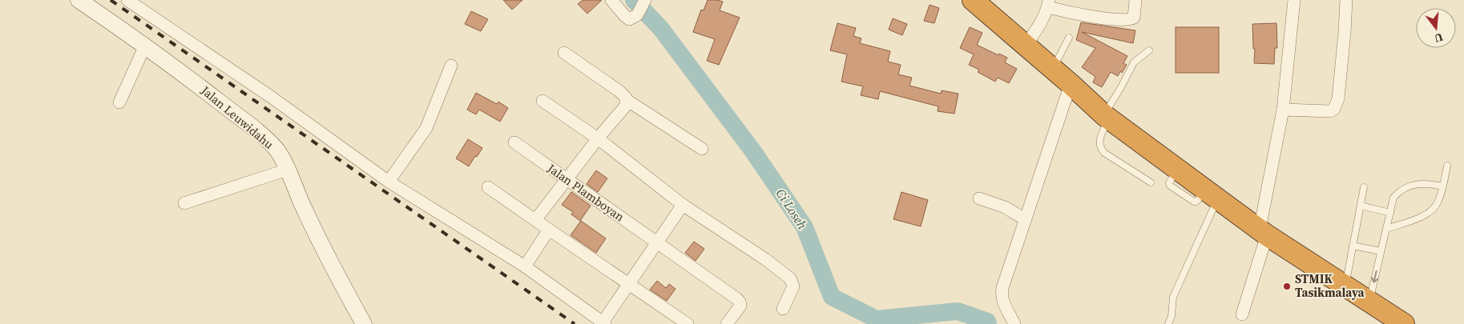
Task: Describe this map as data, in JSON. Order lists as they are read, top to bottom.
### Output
{
  "streets": {
    "street": ["Jalan Leuwidahu", "Jalan Plamboyan"]
  },
  "water": ["Ci Loseh"],
  "places": ["STMIK Tasikmalaya"],
  "north": "bottom"
}
